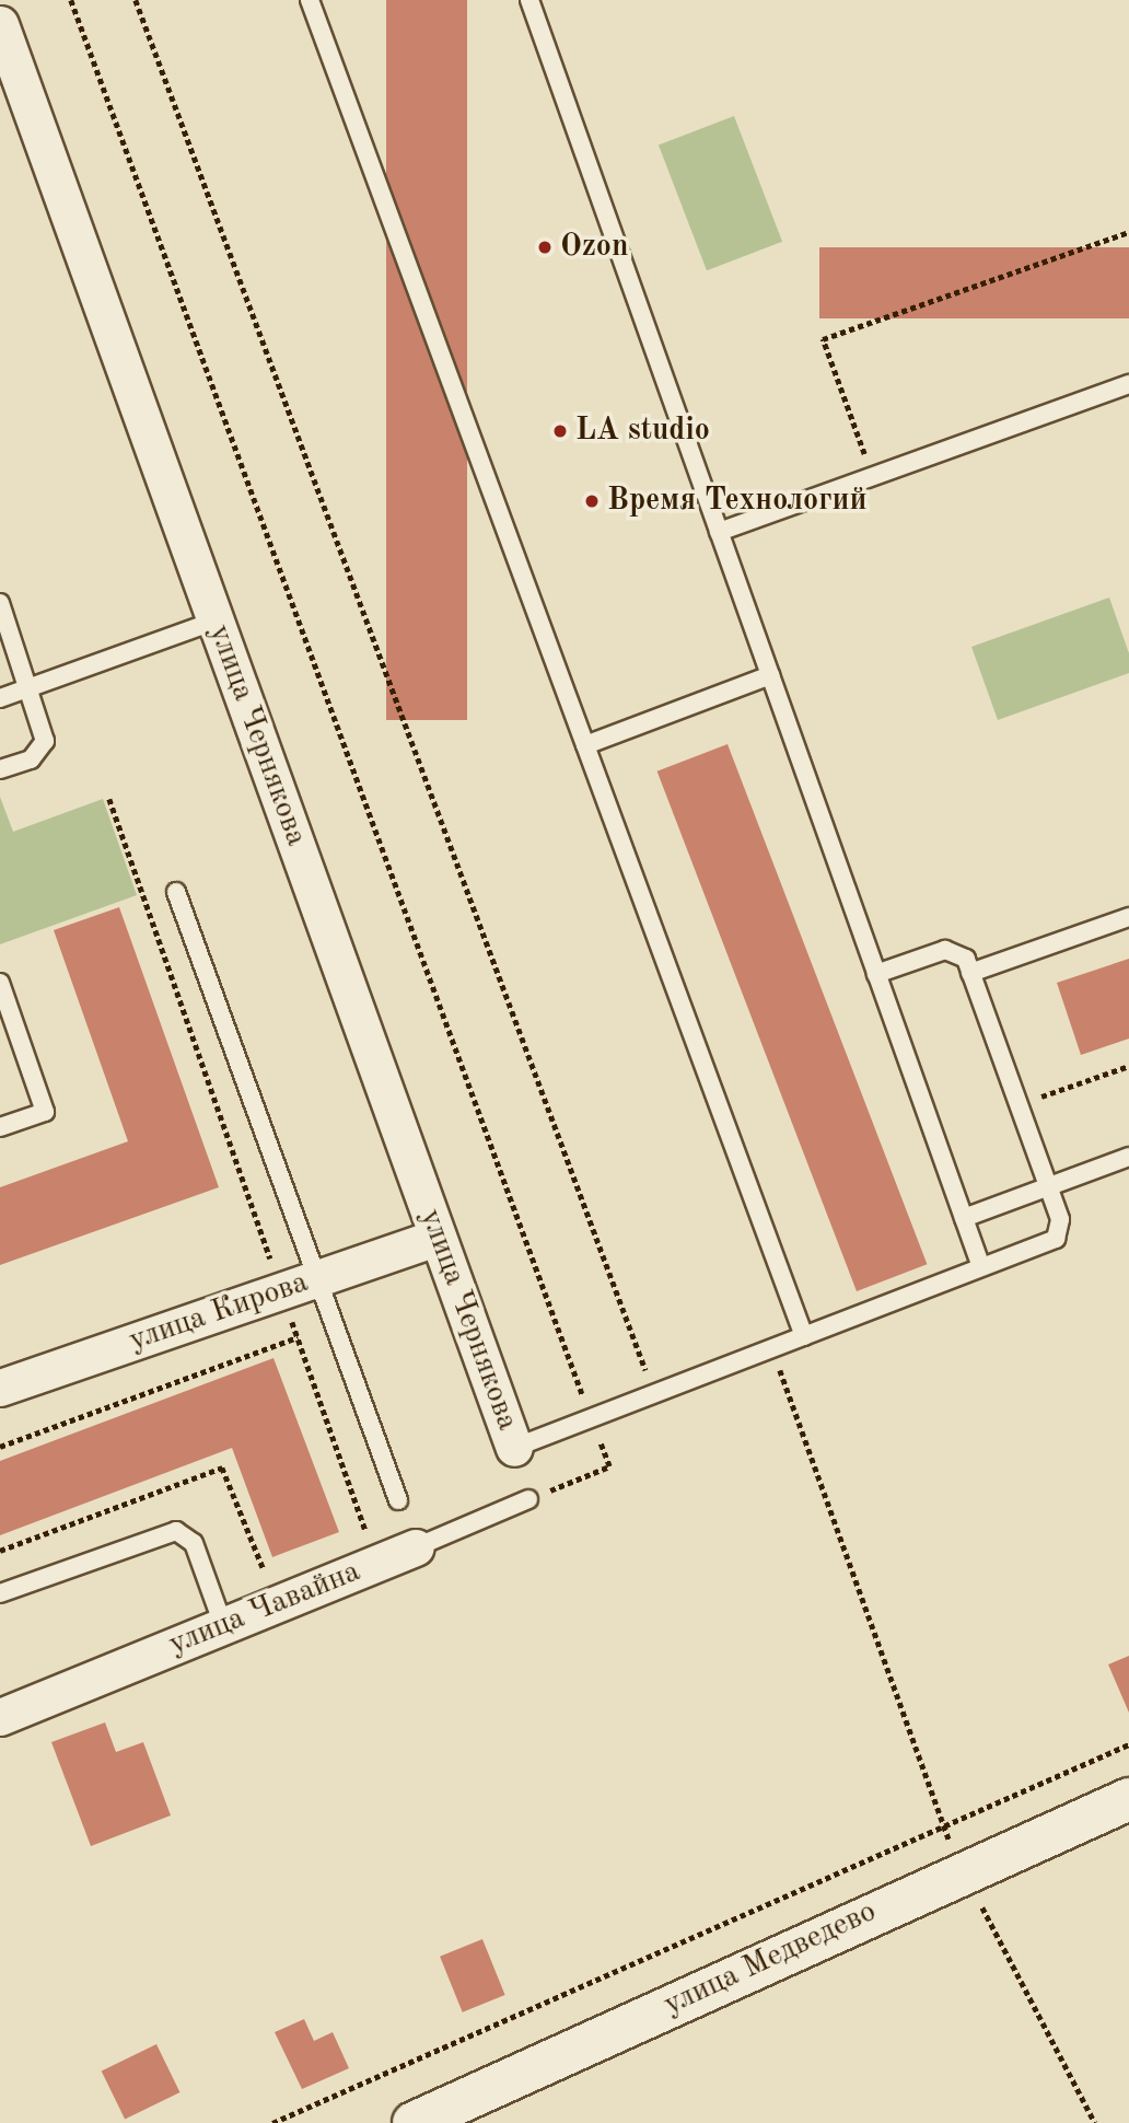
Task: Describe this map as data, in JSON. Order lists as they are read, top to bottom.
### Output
{
  "streets": {
    "street": [
      "улица Чернякова",
      "улица Кирова",
      "улица Чавайна",
      "улица Медведево"
    ]
  },
  "crossings": [
    ["улица Чернякова", "улица Кирова"]
  ],
  "places": ["Ozon", "LА studio", "Время Технологий"]
}
